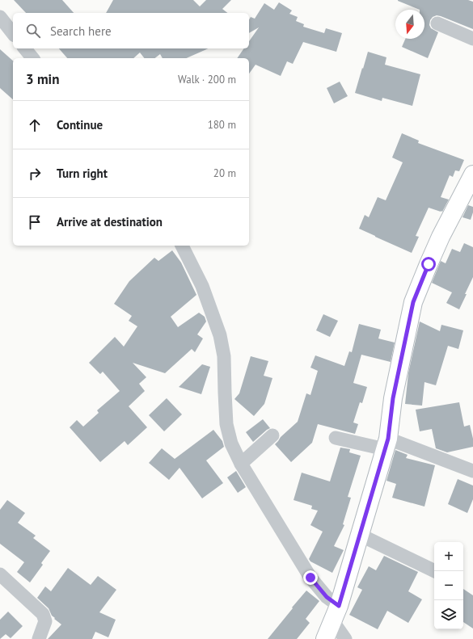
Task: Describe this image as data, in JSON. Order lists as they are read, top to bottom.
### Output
{
  "north": "bottom",
  "page": {
    "search": "Search here",
    "heading": ["3 min", "Walk · 200 m"],
    "list": [
      ["Continue", "180 m"],
      ["Turn right", "20 m"],
      "Arrive at destination"
    ],
    "map_buttons": ["+", "−"]
  }
}
